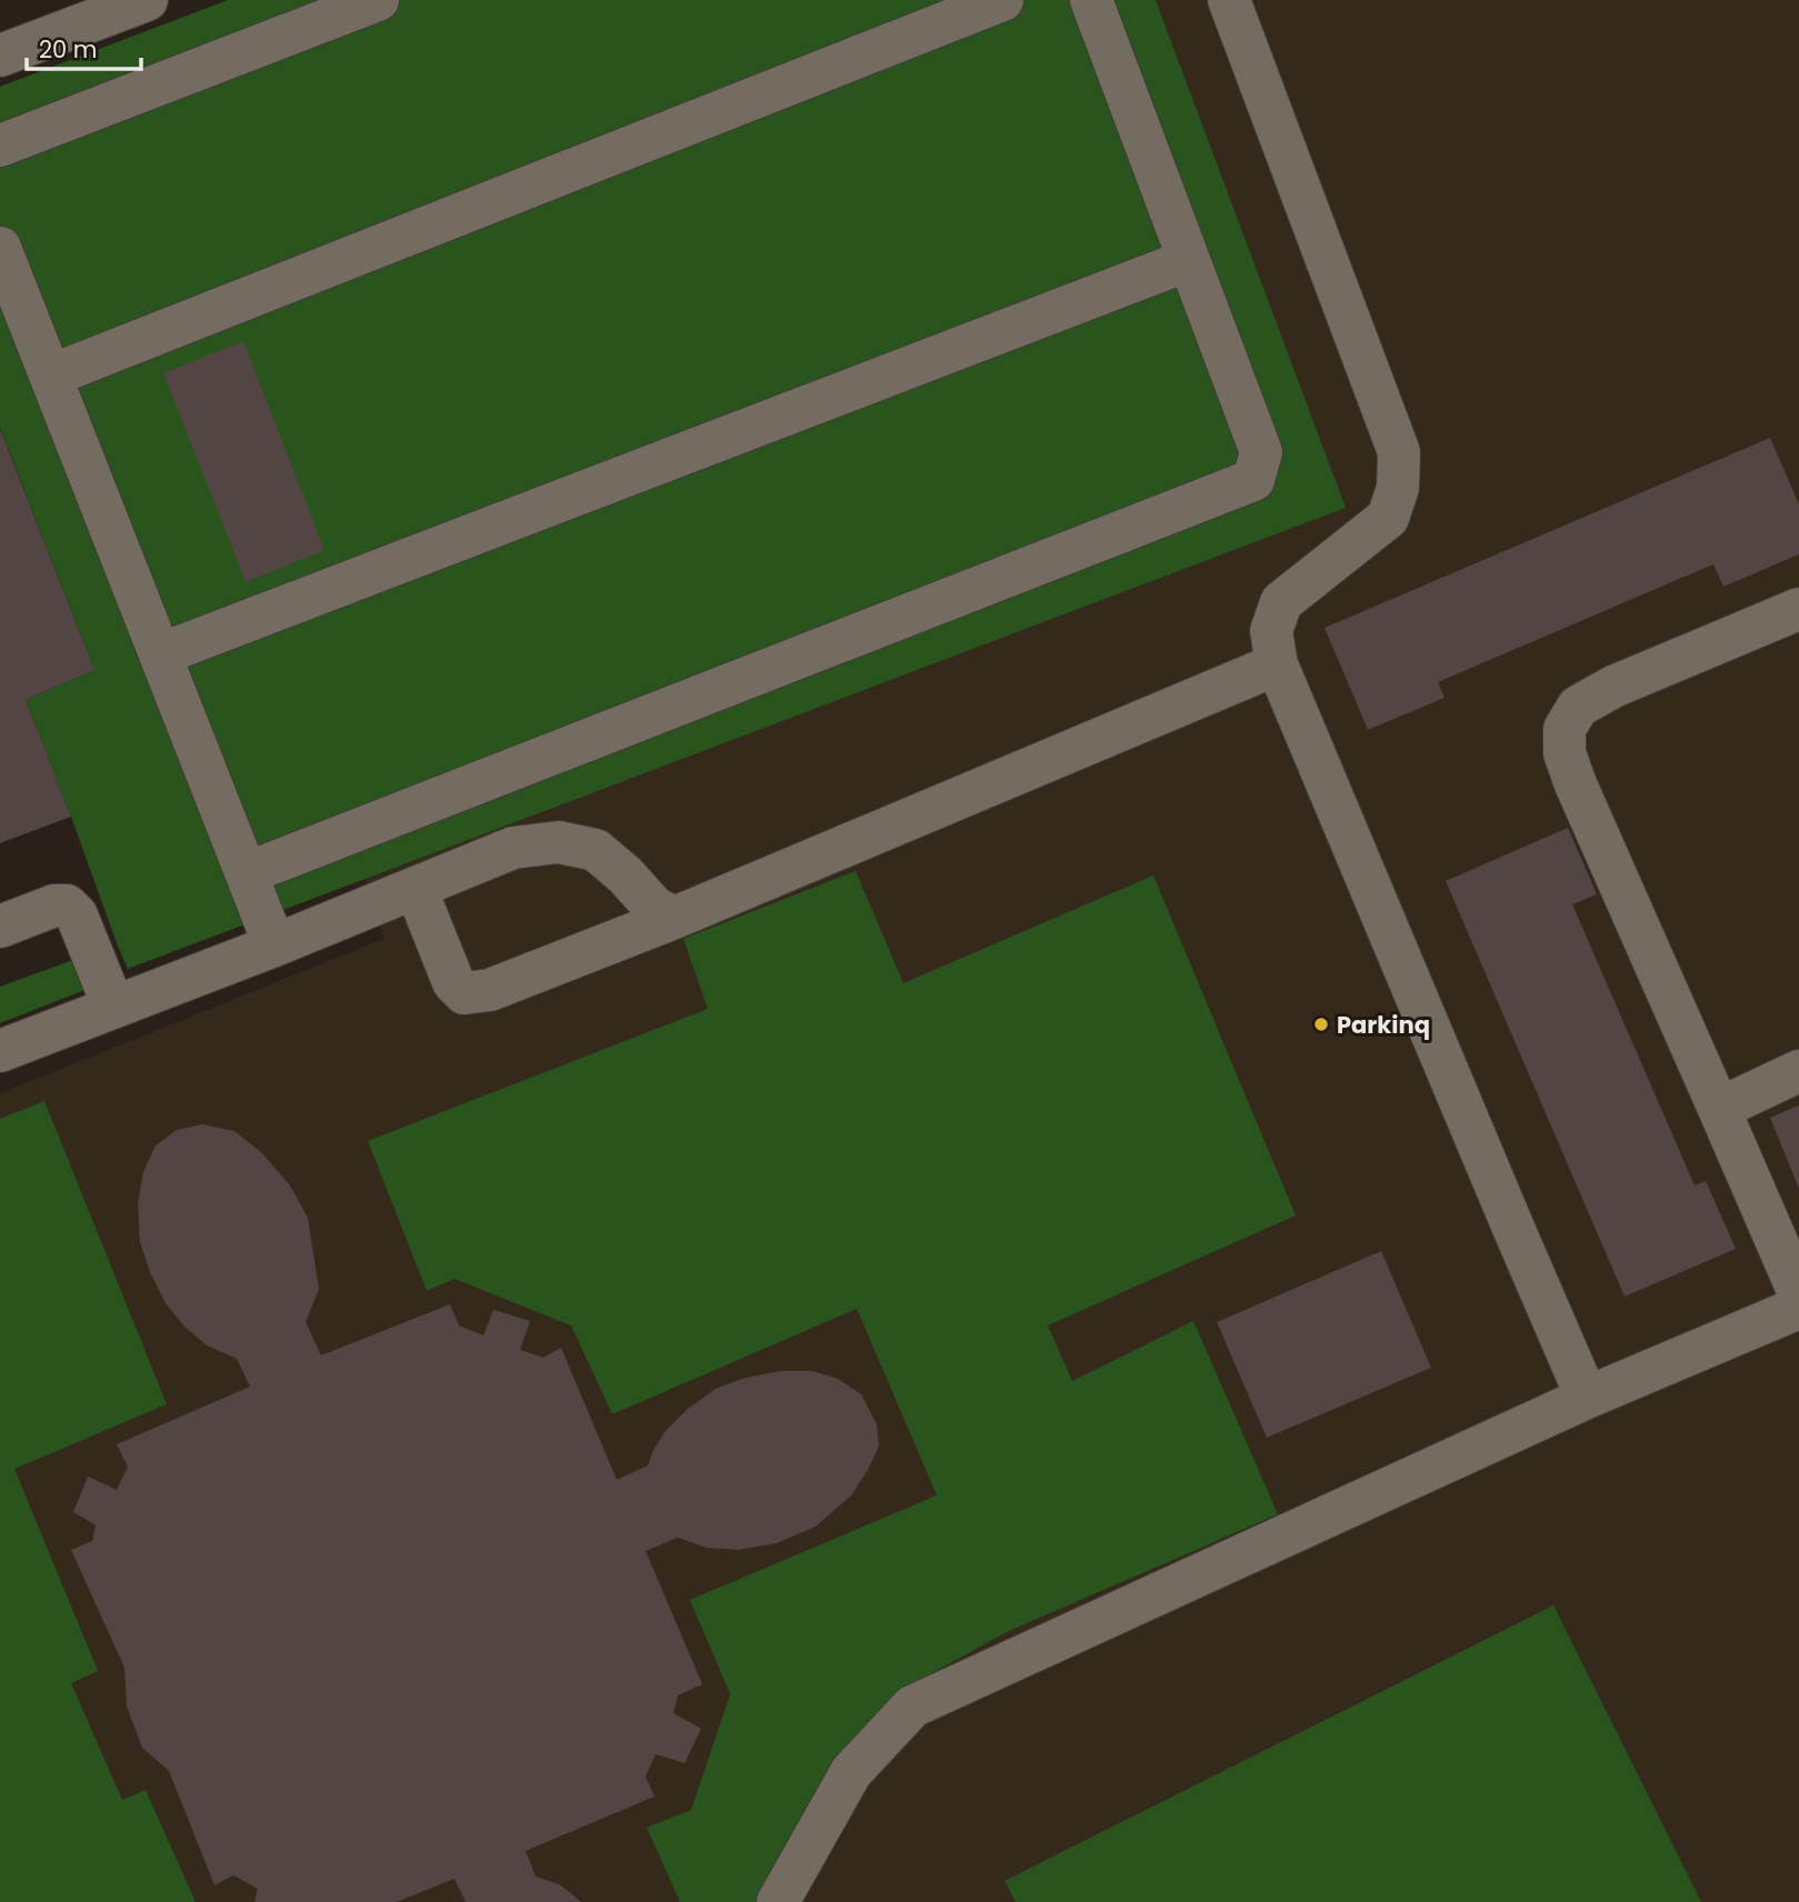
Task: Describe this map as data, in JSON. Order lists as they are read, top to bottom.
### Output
{
  "places": ["Parkinq"],
  "scale_bar": "20 m"
}
